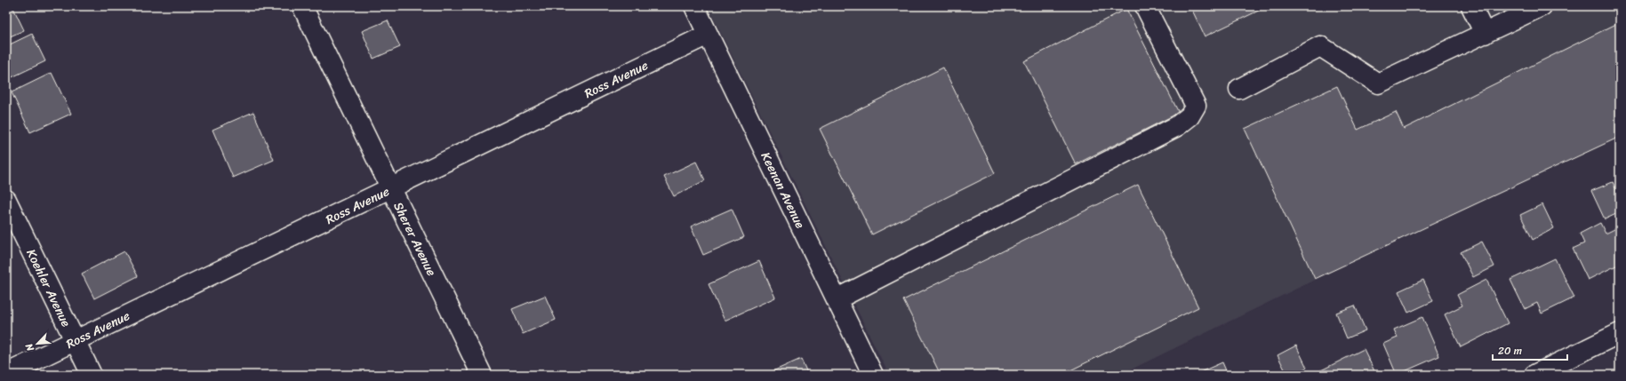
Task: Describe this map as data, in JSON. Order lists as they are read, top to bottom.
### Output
{
  "streets": {
    "street": [
      "Ross Avenue",
      "Keenan Avenue",
      "Sherer Avenue",
      "Koehler Avenue"
    ]
  },
  "crossings": [
    ["Ross Avenue", "Keenan Avenue"],
    ["Ross Avenue", "Sherer Avenue"],
    ["Ross Avenue", "Koehler Avenue"]
  ],
  "scale_bar": "20 m",
  "north": "bottom left"
}
